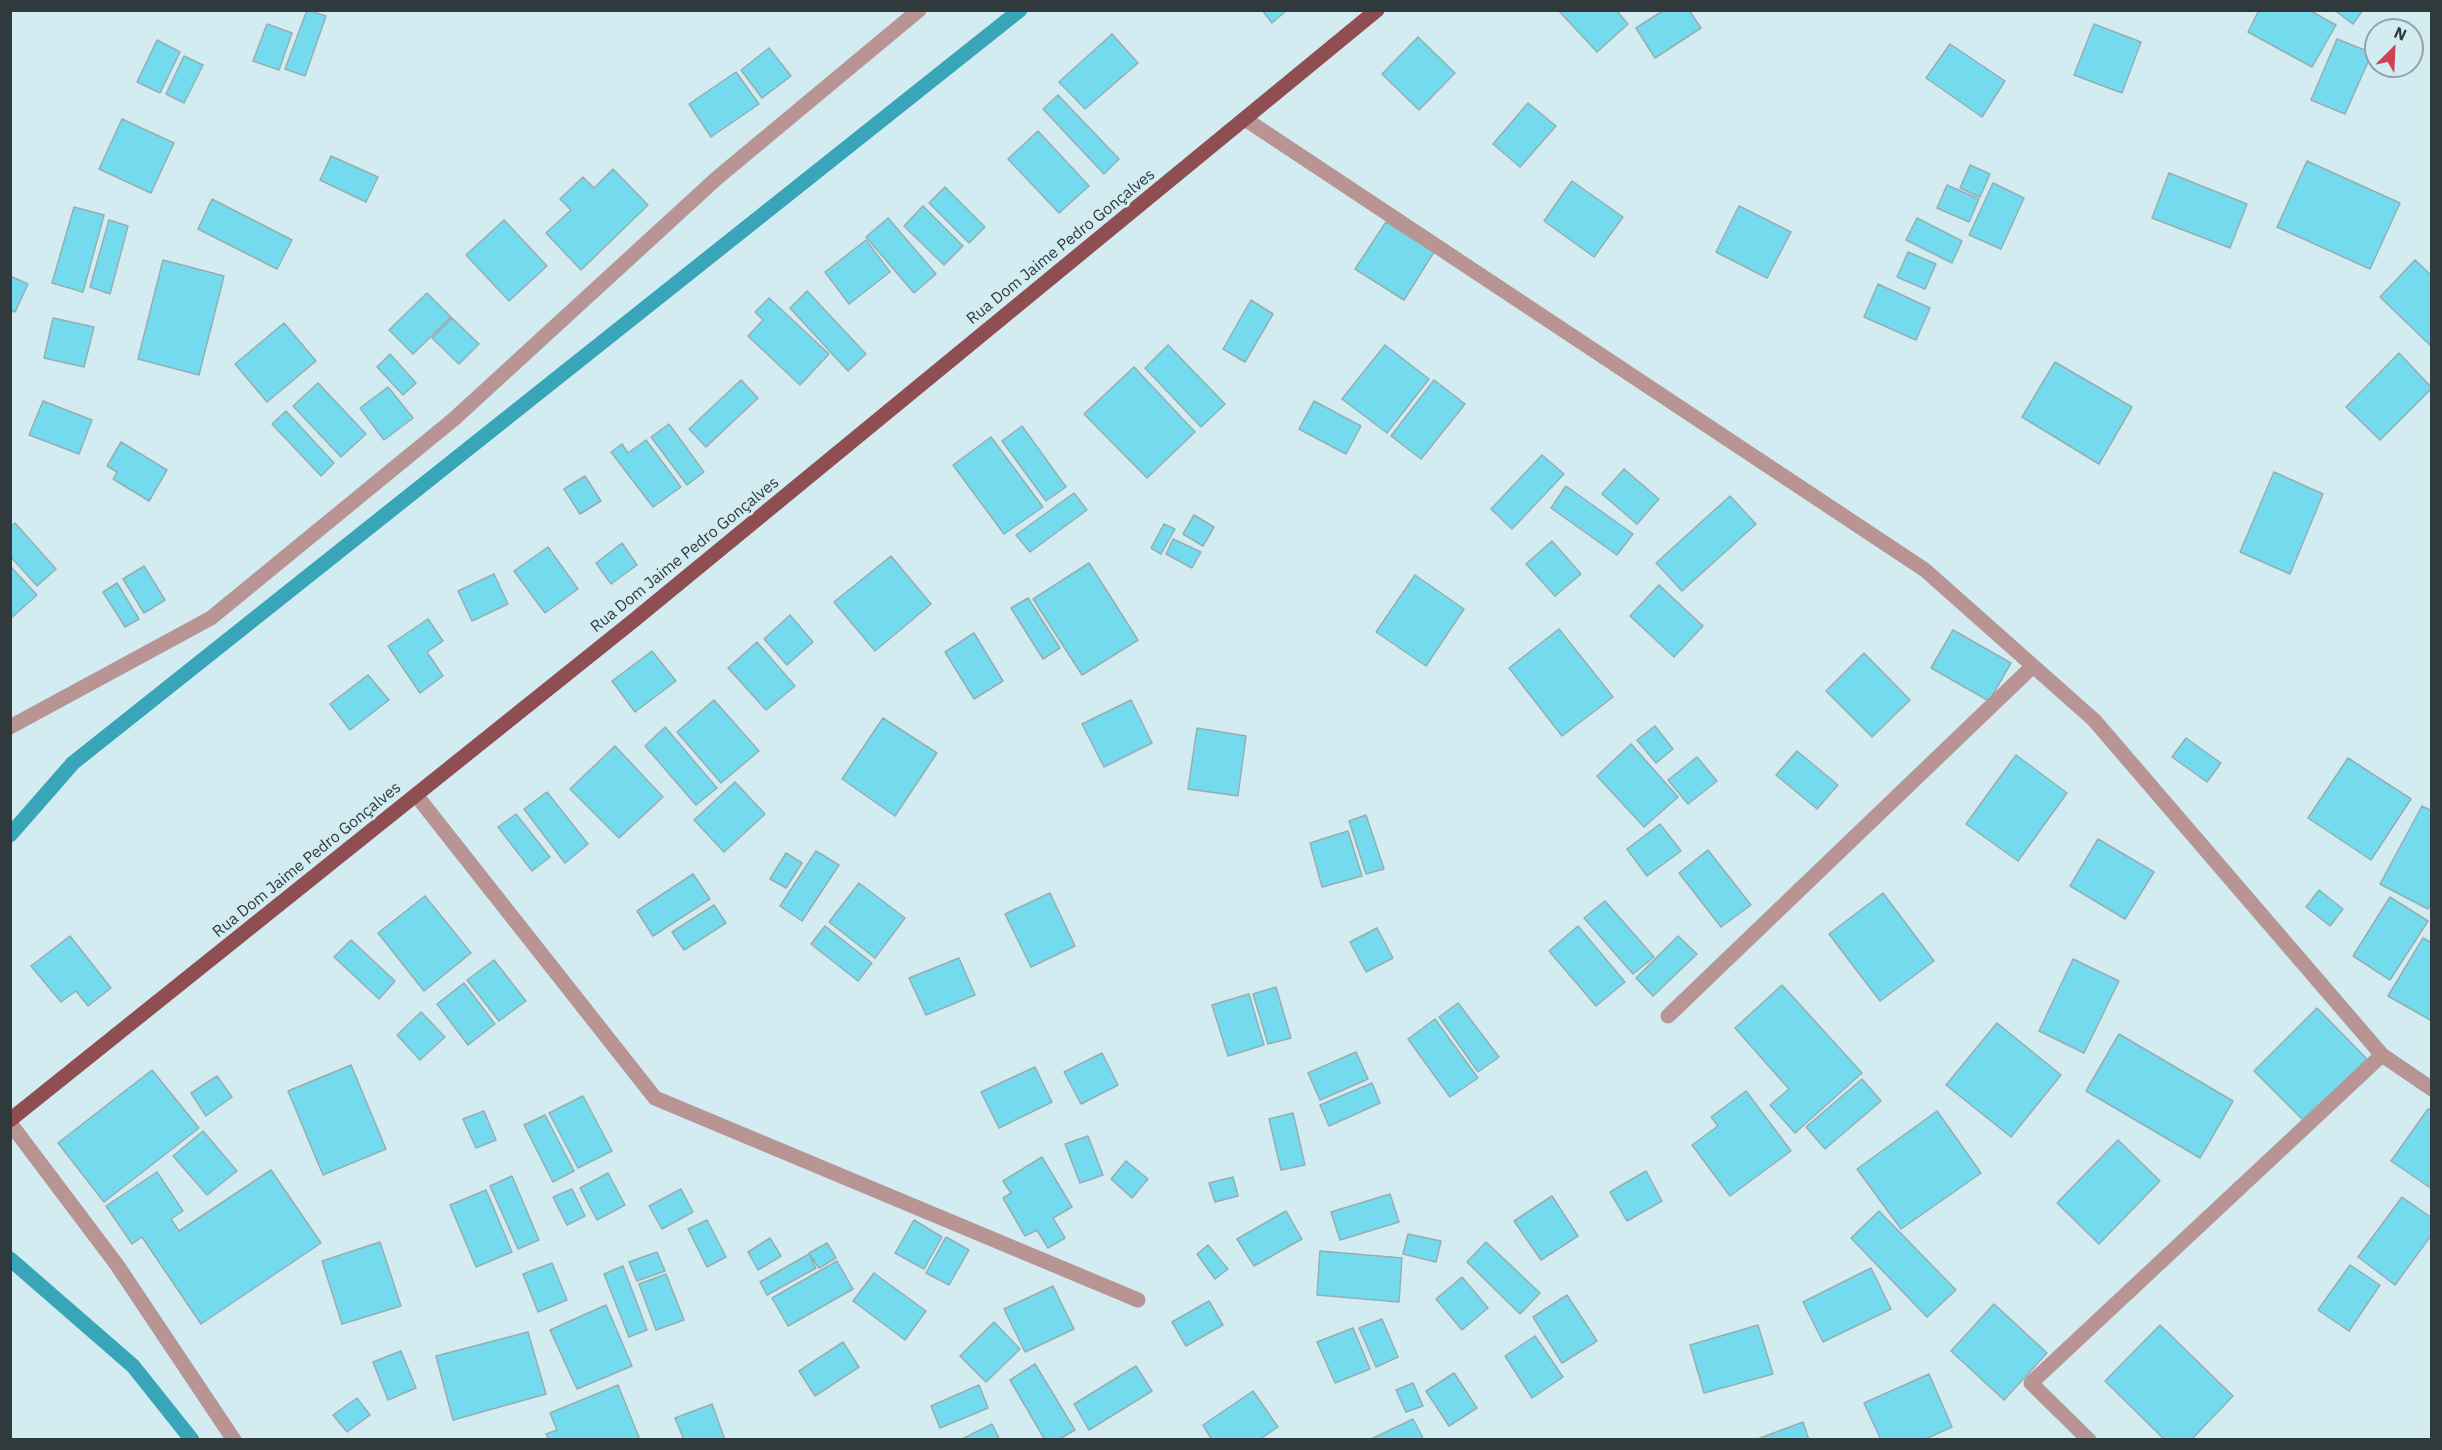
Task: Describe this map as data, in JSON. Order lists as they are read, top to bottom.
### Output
{
  "streets": {
    "main road": ["Rua Dom Jaime Pedro Gonçalves"]
  },
  "north": "top right"
}
